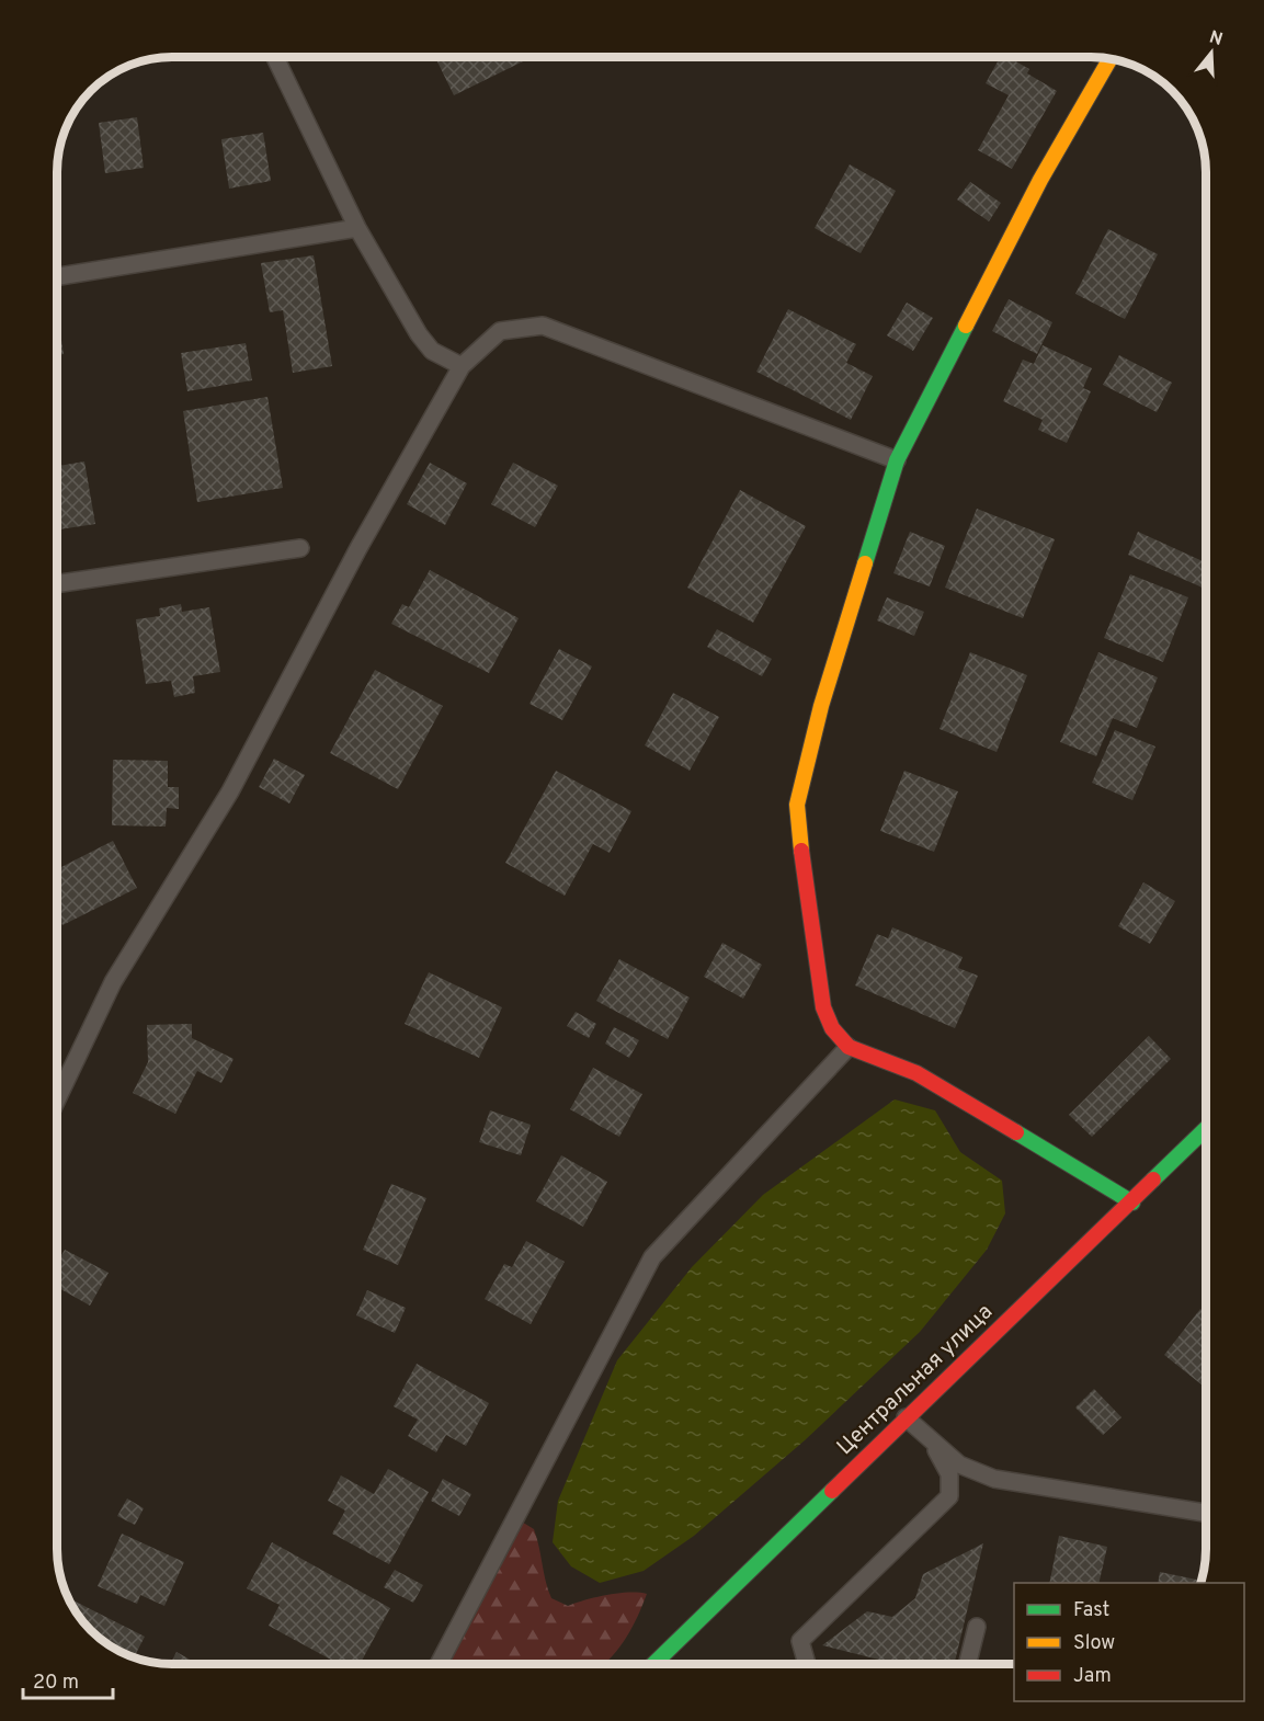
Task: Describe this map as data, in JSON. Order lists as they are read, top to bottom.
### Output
{
  "streets": {
    "street": ["Центральная улица"]
  },
  "legend": ["Fast", "Slow", "Jam"],
  "scale_bar": "20 m",
  "north": "top"
}
